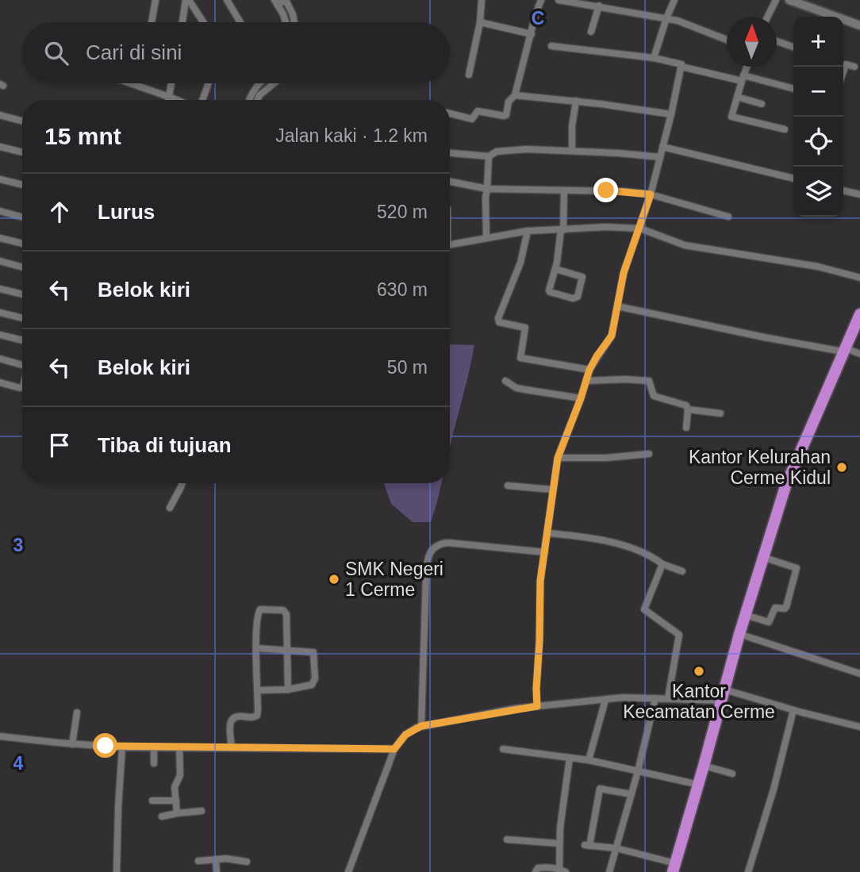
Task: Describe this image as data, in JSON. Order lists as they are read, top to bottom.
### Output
{
  "places": ["Kantor Kelurahan Cerme Kidul", "SMK Negeri 1 Cerme", "Kantor Kecamatan Cerme"],
  "north": "top",
  "page": {
    "map_buttons": ["+", "−"],
    "search": "Cari di sini",
    "heading": ["15 mnt", "Jalan kaki · 1.2 km"],
    "list": [
      ["Lurus", "520 m"],
      ["Belok kiri", "630 m"],
      ["Belok kiri", "50 m"],
      "Tiba di tujuan"
    ]
  },
  "grid": {
    "columns": ["C"],
    "rows": ["3", "4"]
  }
}
